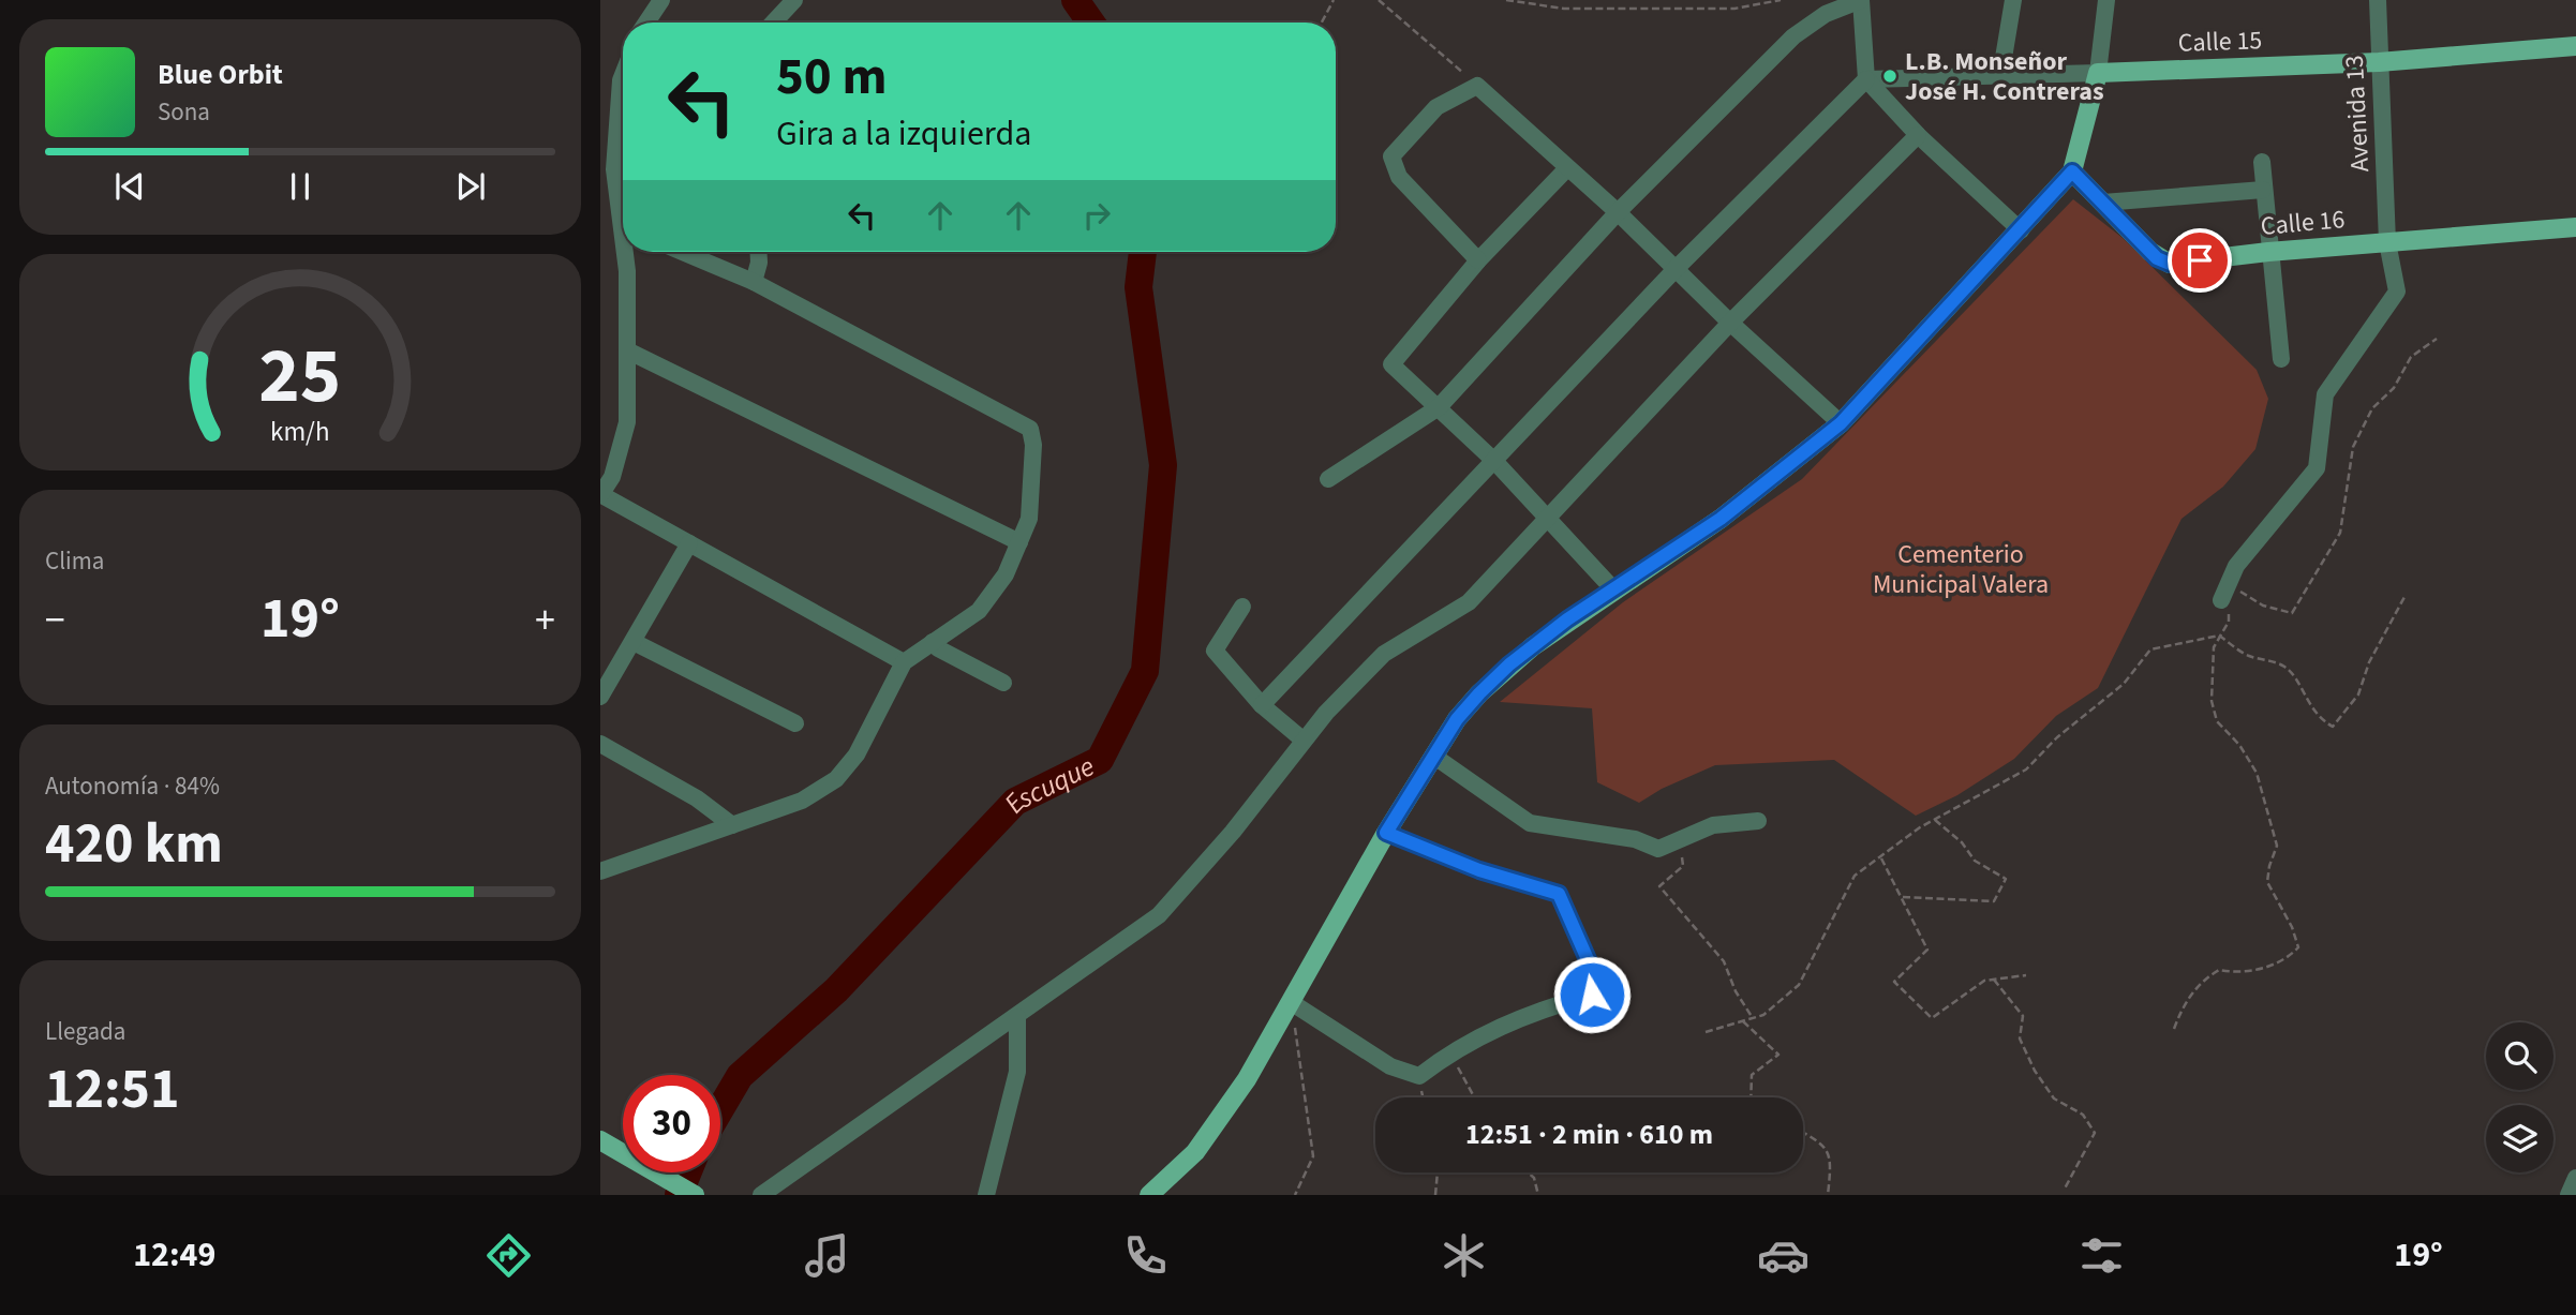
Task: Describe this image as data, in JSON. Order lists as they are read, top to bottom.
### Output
{
  "streets": {
    "main road": ["Calle 15", "Calle 16"],
    "street": ["Avenida 13"]
  },
  "crossings": [
    ["Calle 15", "Avenida 13"],
    ["Avenida 13", "Calle 16"]
  ],
  "water": ["Escuque"],
  "parks": ["Cementerio Municipal Valera"],
  "places": ["L.B. Monseñor José H. Contreras"],
  "page": {
    "turn": ["50 m", "Gira a la izquierda"],
    "song": ["Blue Orbit", "Sona"],
    "tile": [
      "Clima",
      ["Autonomía · 84%", "420 km"],
      ["Llegada", "12:51"]
    ],
    "heat": ["−", "19°", "+"],
    "limit": "30",
    "trip": "12:51 · 2 min · 610 m",
    "tabs": ["12:49", "19°"],
    "gauge": ["25", "km/h"]
  }
}
